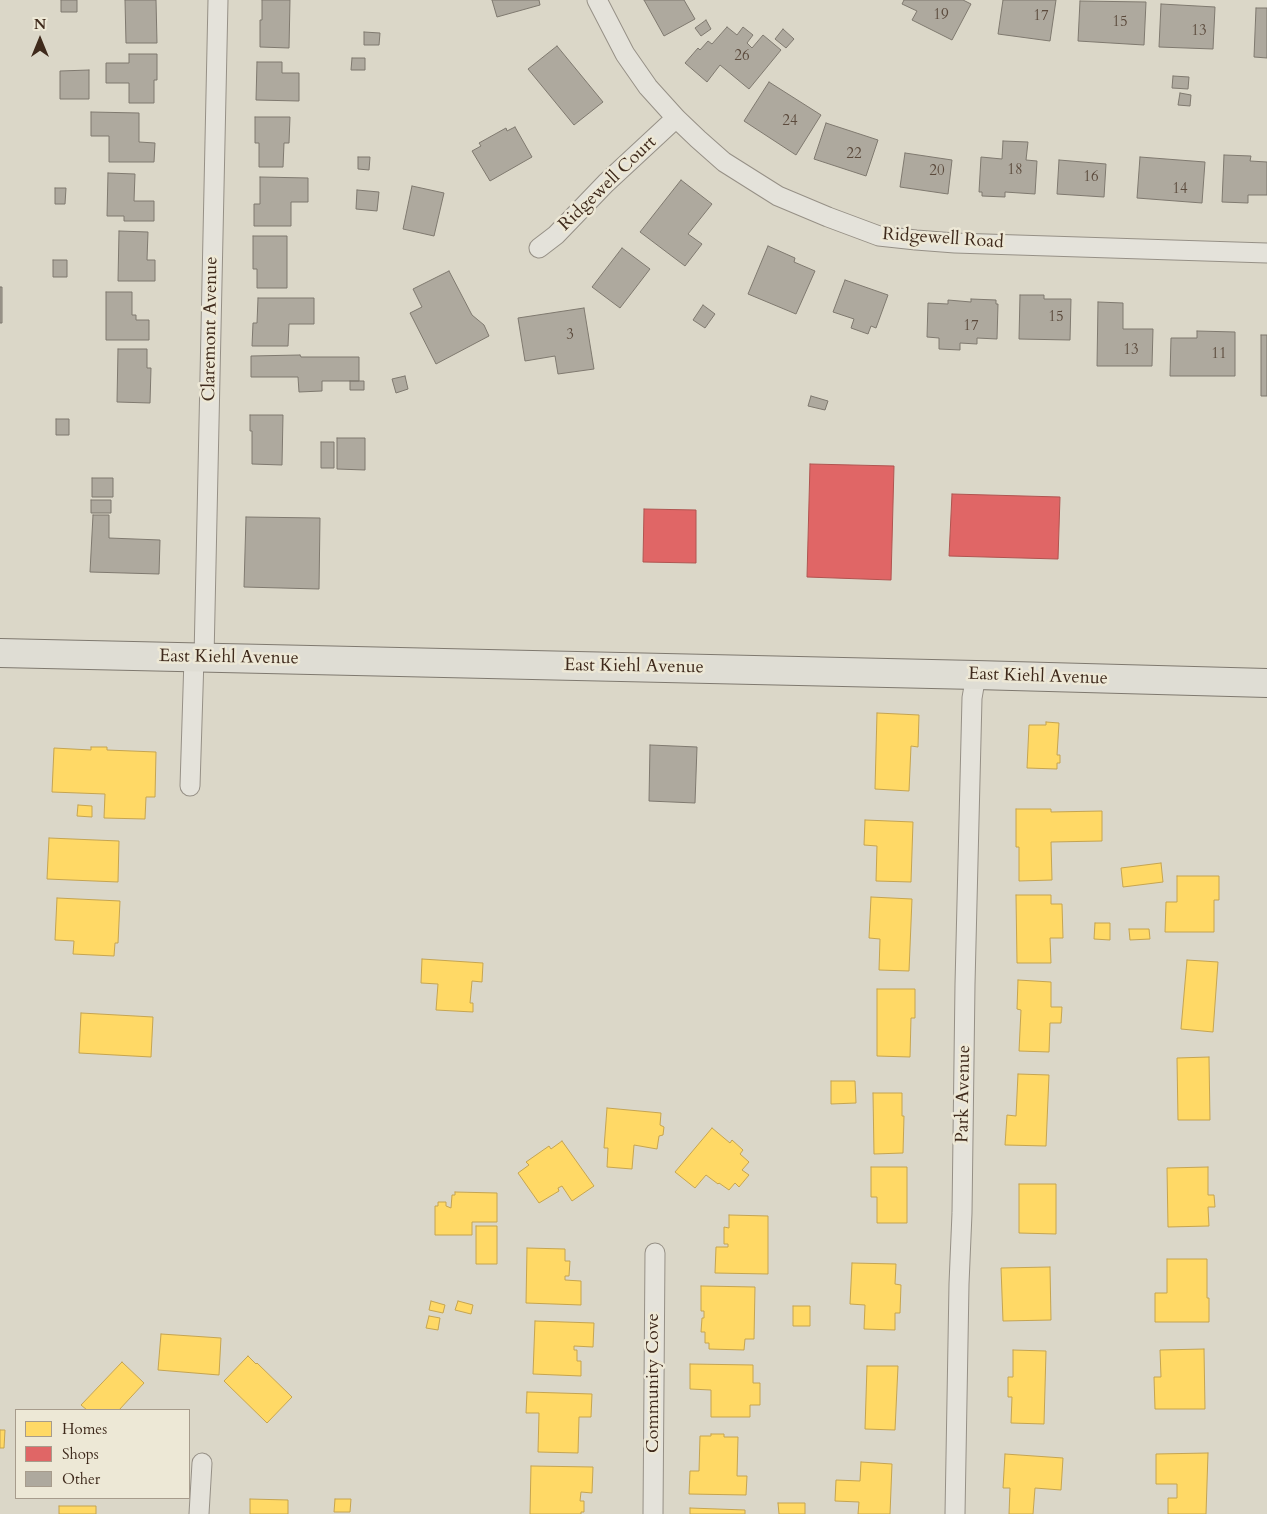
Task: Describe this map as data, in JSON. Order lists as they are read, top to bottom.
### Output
{
  "streets": {
    "main road": ["East Kiehl Avenue"],
    "street": [
      "Ridgewell Court",
      "Ridgewell Road",
      "Claremont Avenue",
      "Park Avenue",
      "Community Cove"
    ]
  },
  "crossings": [
    ["Ridgewell Court", "Ridgewell Road"],
    ["Claremont Avenue", "East Kiehl Avenue"],
    ["East Kiehl Avenue", "Park Avenue"]
  ],
  "house_numbers": [
    "19",
    "17",
    "15",
    "13",
    "26",
    "24",
    "22",
    "18",
    "20",
    "16",
    "14",
    "15",
    "17",
    "3",
    "13",
    "11"
  ],
  "legend": ["Homes", "Shops", "Other"],
  "north": "top"
}
